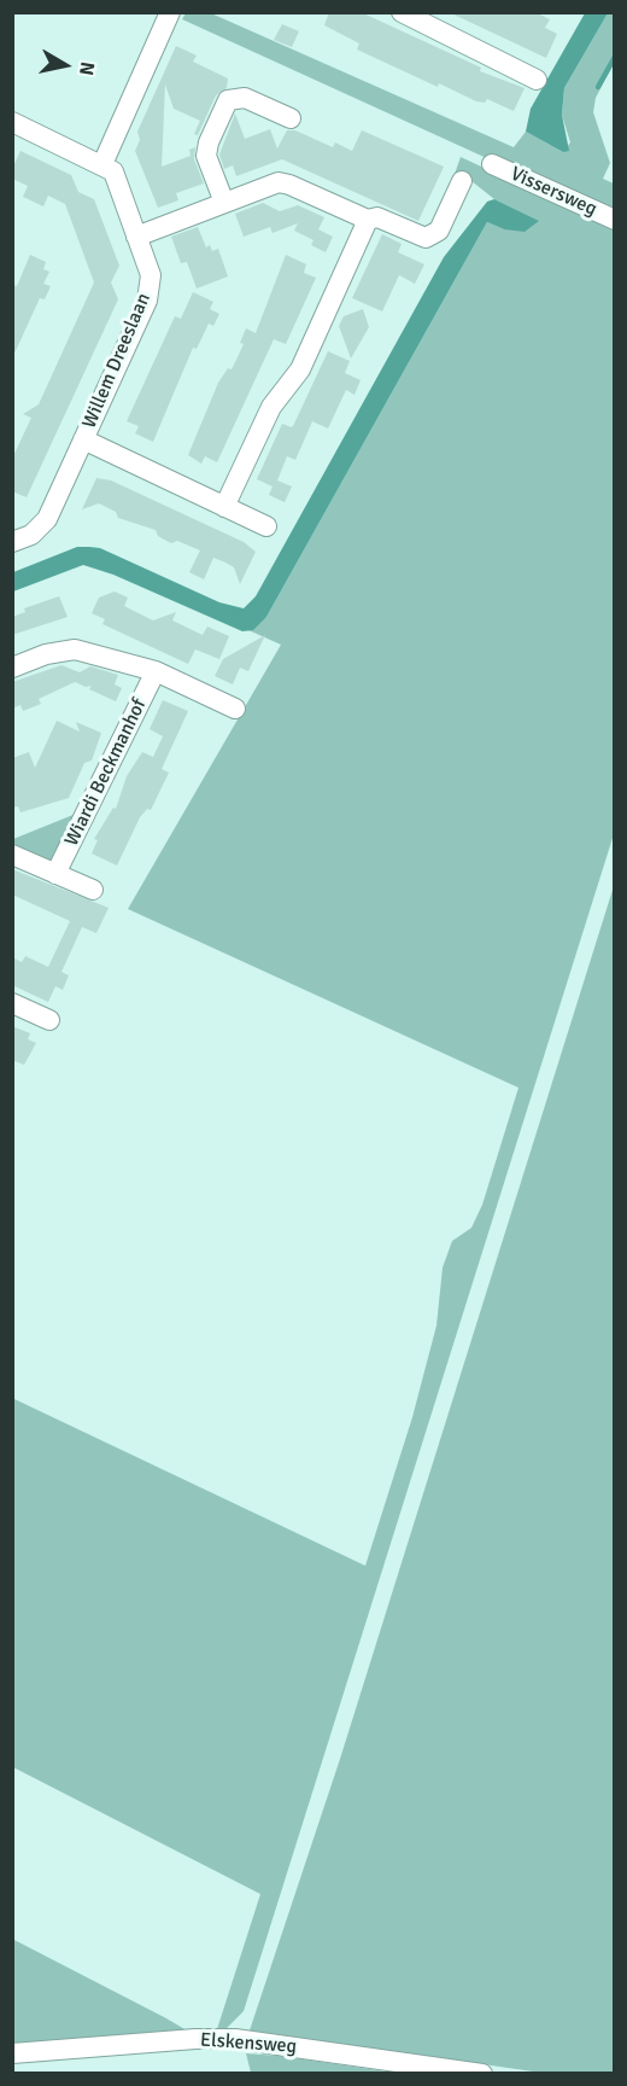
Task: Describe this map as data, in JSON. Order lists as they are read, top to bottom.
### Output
{
  "streets": {
    "street": [
      "Vissersweg",
      "Willem Dreeslaan",
      "Wiardi Beckmanhof",
      "Elskensweg"
    ]
  },
  "north": "right"
}
